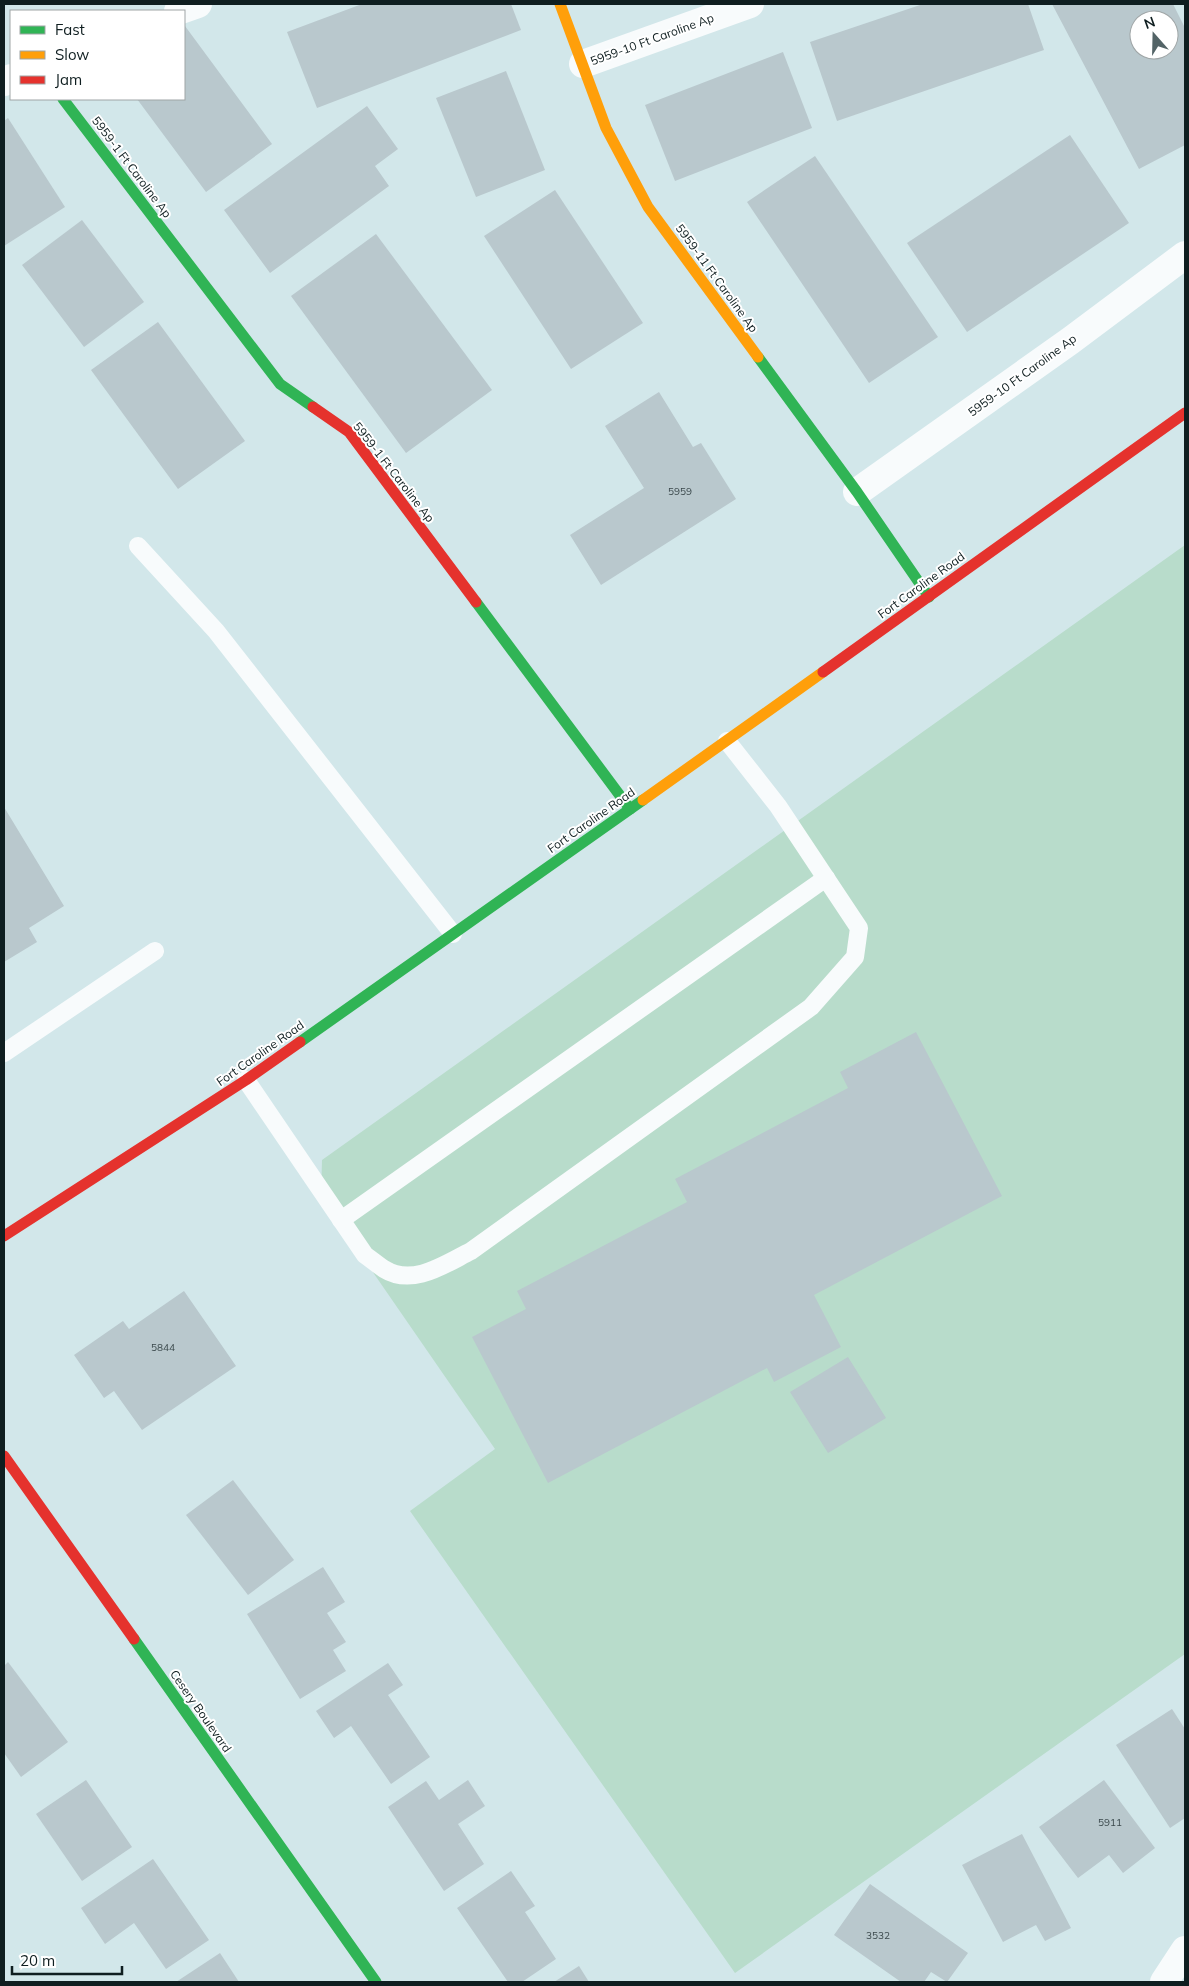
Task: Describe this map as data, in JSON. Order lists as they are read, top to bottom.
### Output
{
  "streets": {
    "street": [
      "5959-10 Ft Caroline Ap",
      "5959-1 Ft Caroline Ap",
      "5959-11 Ft Caroline Ap",
      "Fort Caroline Road",
      "Cesery Boulevard"
    ]
  },
  "crossings": [
    ["5959-10 Ft Caroline Ap", "5959-11 Ft Caroline Ap"],
    ["5959-1 Ft Caroline Ap", "Fort Caroline Road"],
    ["5959-11 Ft Caroline Ap", "Fort Caroline Road"]
  ],
  "house_numbers": [
    "5959",
    "5844",
    "5911",
    "3532"
  ],
  "legend": ["Fast", "Slow", "Jam"],
  "scale_bar": "20 m",
  "north": "top"
}
